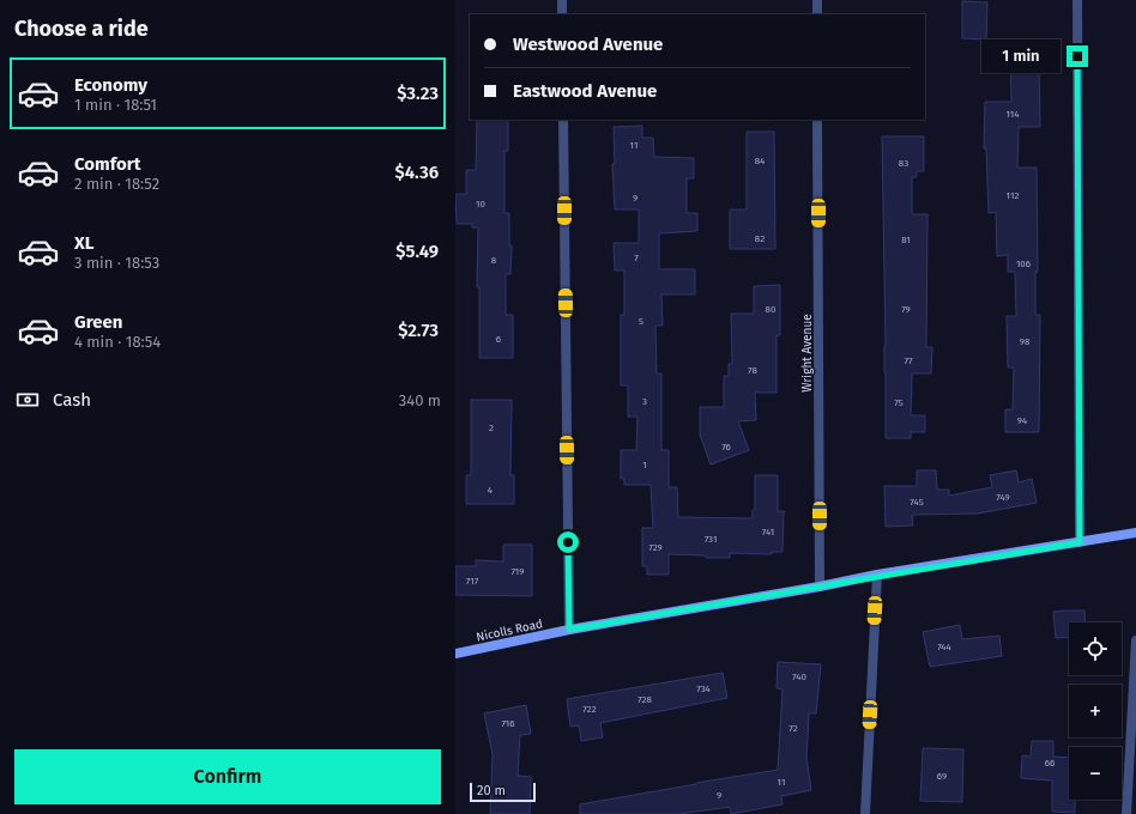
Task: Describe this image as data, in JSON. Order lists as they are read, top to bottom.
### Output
{
  "streets": {
    "street": ["Wright Avenue", "Nicolls Road"]
  },
  "crossings": [
    ["Wright Avenue", "Nicolls Road"]
  ],
  "house_numbers": [
    "114",
    "11",
    "84",
    "83",
    "112",
    "9",
    "10",
    "82",
    "81",
    "7",
    "8",
    "106",
    "80",
    "79",
    "5",
    "6",
    "98",
    "77",
    "78",
    "3",
    "75",
    "94",
    "2",
    "76",
    "1",
    "4",
    "749",
    "745",
    "741",
    "731",
    "729",
    "719",
    "717",
    "744",
    "740",
    "734",
    "728",
    "722",
    "716",
    "72",
    "66",
    "69",
    "11",
    "9"
  ],
  "scale_bar": "20 m",
  "page": {
    "heading": "Choose a ride",
    "banner": ["Westwood Avenue", "Eastwood Avenue"],
    "bubble": "1 min",
    "list": [
      {
        "name": "Economy",
        "note": "1 min · 18:51",
        "value": "$3.23"
      },
      {
        "name": "Comfort",
        "note": "2 min · 18:52",
        "value": "$4.36"
      },
      {
        "name": "XL",
        "note": "3 min · 18:53",
        "value": "$5.49"
      },
      {
        "name": "Green",
        "note": "4 min · 18:54",
        "value": "$2.73"
      }
    ],
    "pay": ["Cash", "340 m"],
    "map_buttons": ["+", "−"],
    "buttons": "Confirm",
    "scale": "20 m"
  }
}
